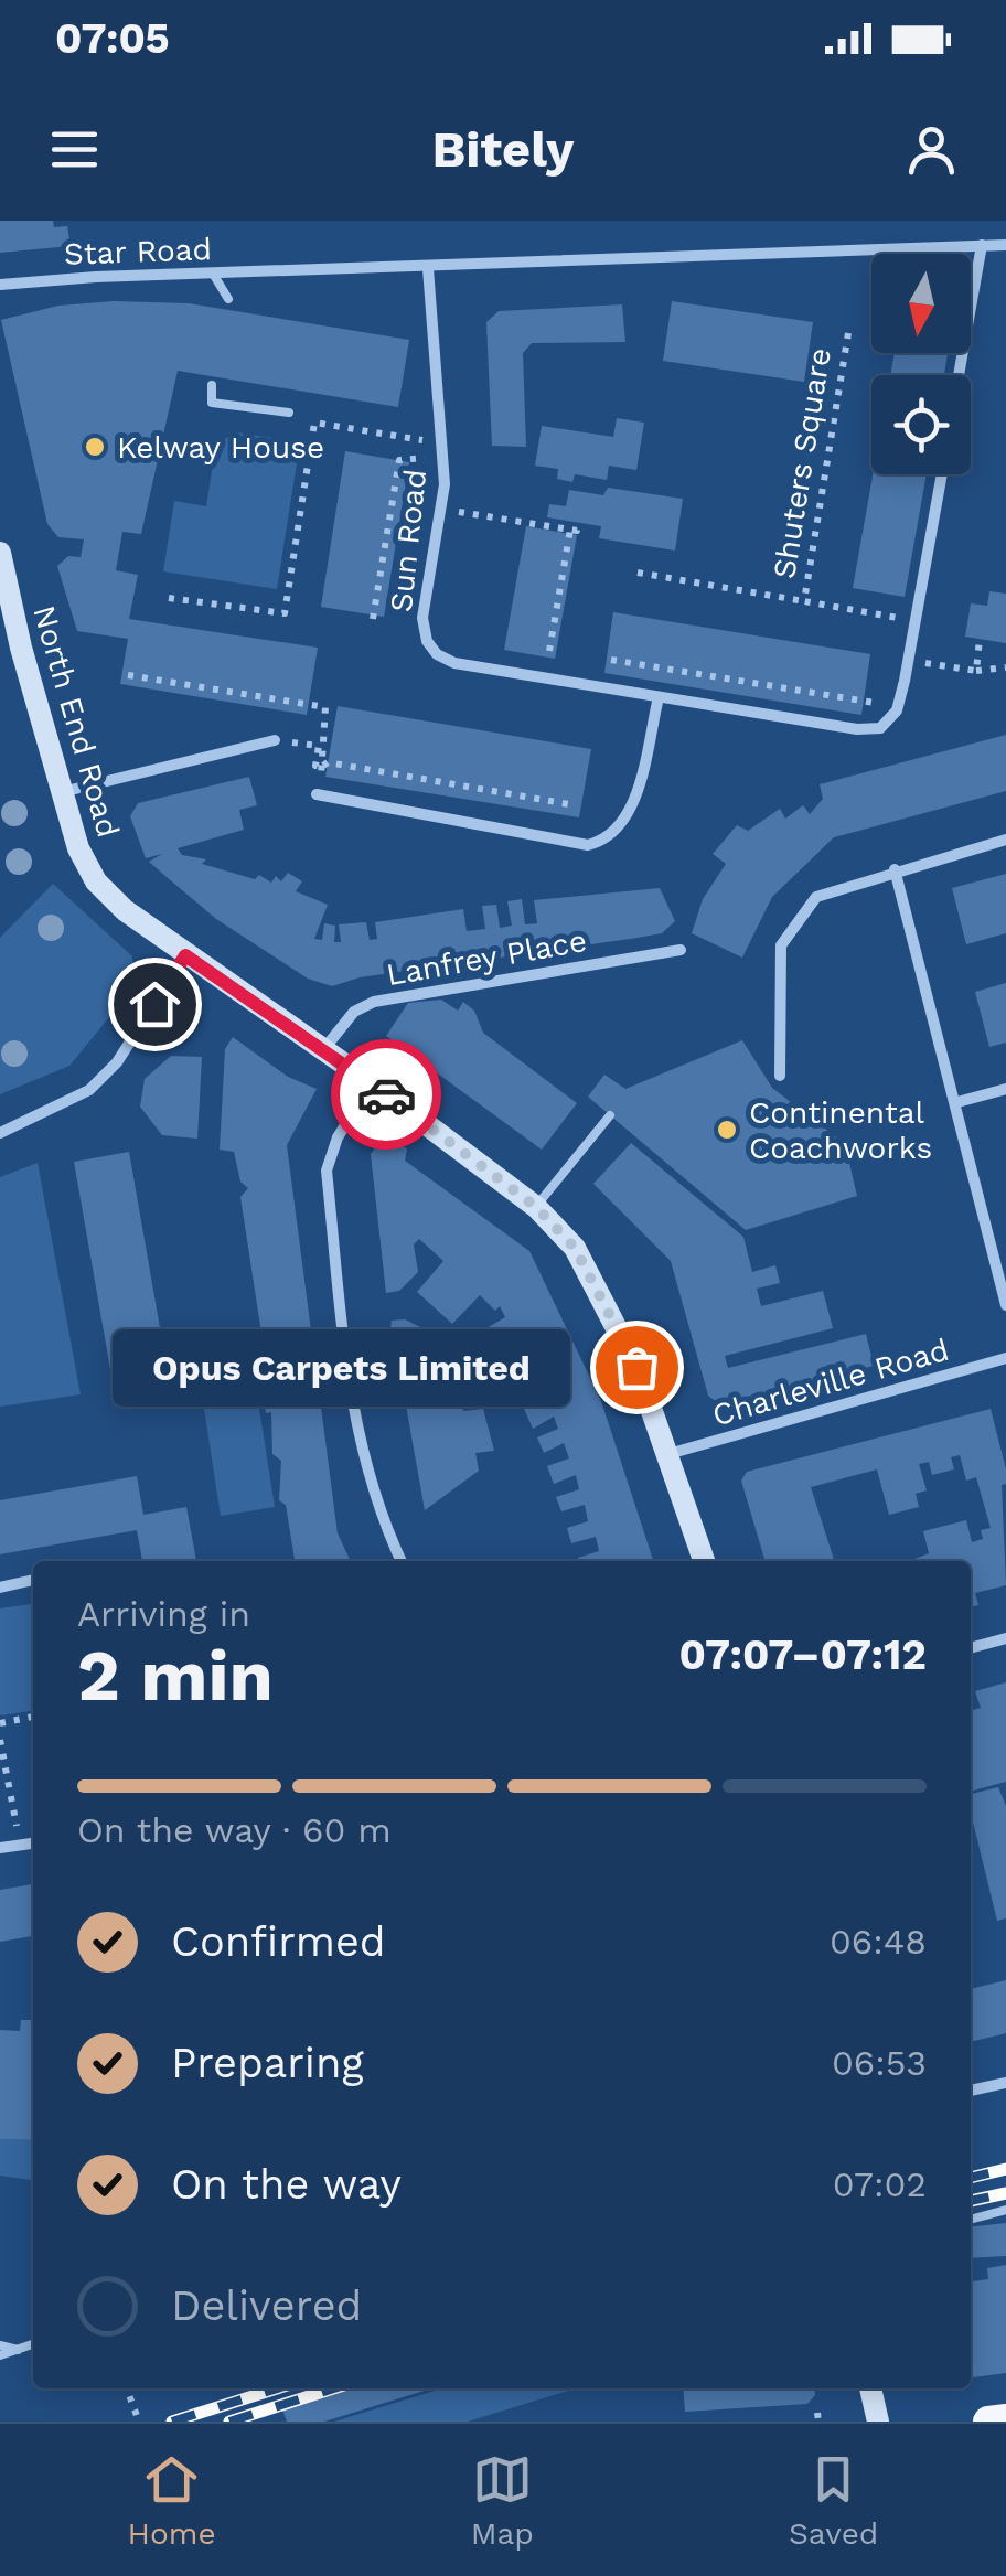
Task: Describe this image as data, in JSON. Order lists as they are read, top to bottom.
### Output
{
  "streets": {
    "main road": ["North End Road"],
    "street": [
      "Star Road",
      "Sun Road",
      "Lanfrey Place",
      "Charleville Road"
    ],
    "path": ["Shuters Square"]
  },
  "crossings": [
    ["Star Road", "Sun Road"],
    ["Shuters Square", "Sun Road"],
    ["North End Road", "Lanfrey Place"],
    ["North End Road", "Charleville Road"]
  ],
  "places": ["Kelway House", "Continental Coachworks", "Opus Carpets Limited"],
  "north": "bottom",
  "page": {
    "status": "07:05",
    "header": "Bitely",
    "bubble": "Opus Carpets Limited",
    "heading": ["2 min", "Arriving in", "07:07–07:12"],
    "bar": "On the way · 60 m",
    "list": [
      ["Confirmed", "06:48"],
      ["Preparing", "06:53"],
      ["On the way", "07:02"],
      "Delivered"
    ],
    "tabs": ["Home", "Map", "Saved"]
  }
}
